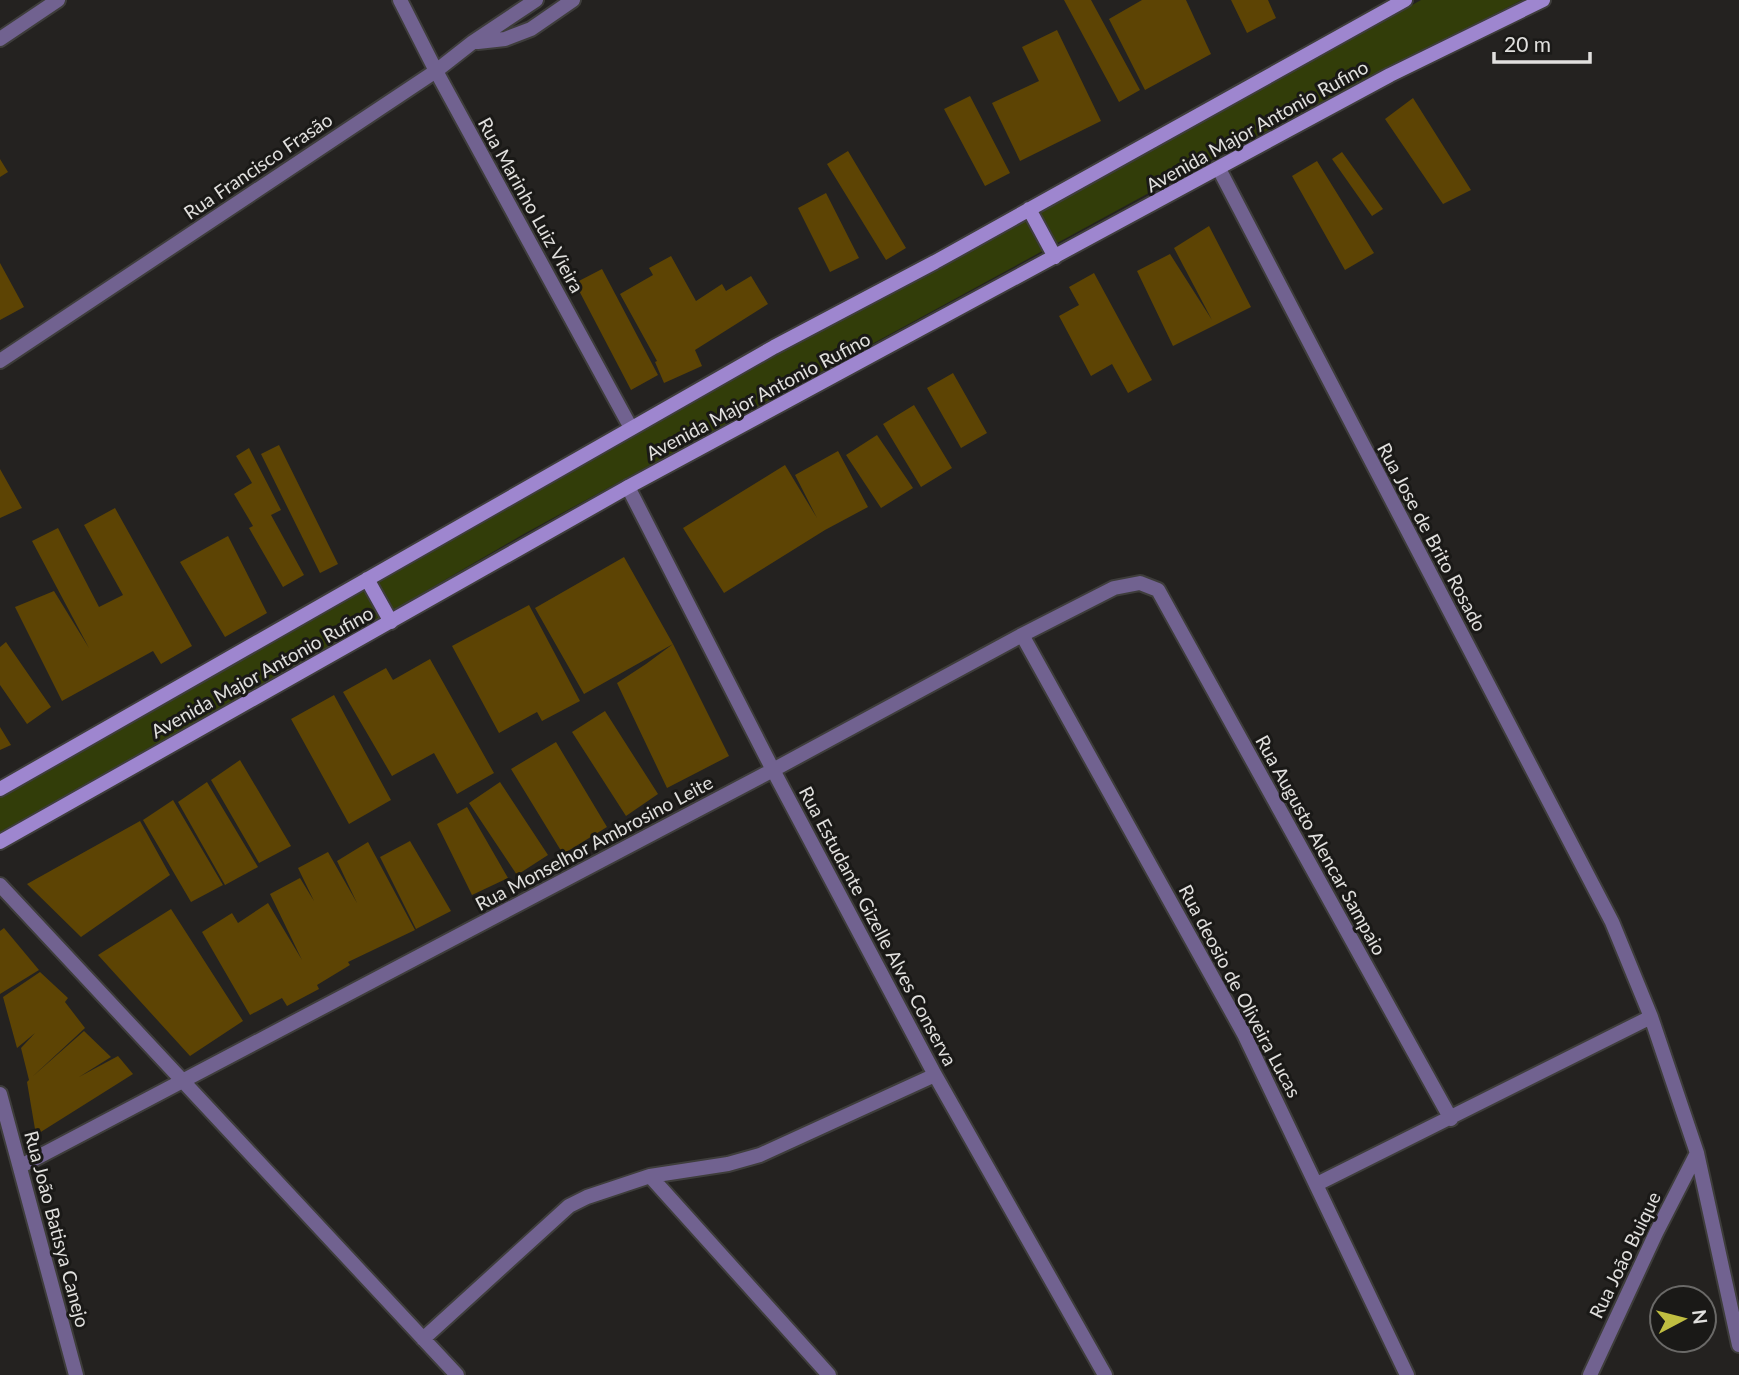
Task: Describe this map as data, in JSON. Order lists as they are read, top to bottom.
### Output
{
  "streets": {
    "main road": ["Avenida Major Antonio Rufino"],
    "street": [
      "Rua Francisco Frasão",
      "Rua Marinho Luiz Vieira",
      "Rua Jose de Brito Rosado",
      "Rua Monselhor Ambrosino Leite",
      "Rua Augusto Alencar Sampaio",
      "Rua Estudante Gizelle Alves Conserva",
      "Rua deosio de Oliveira Lucas",
      "Rua João Batisya Canejo",
      "Rua João Buique"
    ]
  },
  "crossings": [
    ["Avenida Major Antonio Rufino", "Rua Marinho Luiz Vieira"],
    ["Avenida Major Antonio Rufino", "Rua Jose de Brito Rosado"],
    ["Avenida Major Antonio Rufino", "Rua Estudante Gizelle Alves Conserva"],
    ["Rua Francisco Frasão", "Rua Marinho Luiz Vieira"],
    ["Rua Monselhor Ambrosino Leite", "Rua Augusto Alencar Sampaio"],
    ["Rua Monselhor Ambrosino Leite", "Rua Estudante Gizelle Alves Conserva"],
    ["Rua Monselhor Ambrosino Leite", "Rua deosio de Oliveira Lucas"],
    ["Rua Monselhor Ambrosino Leite", "Rua João Batisya Canejo"]
  ],
  "scale_bar": "20 m",
  "north": "right"
}
